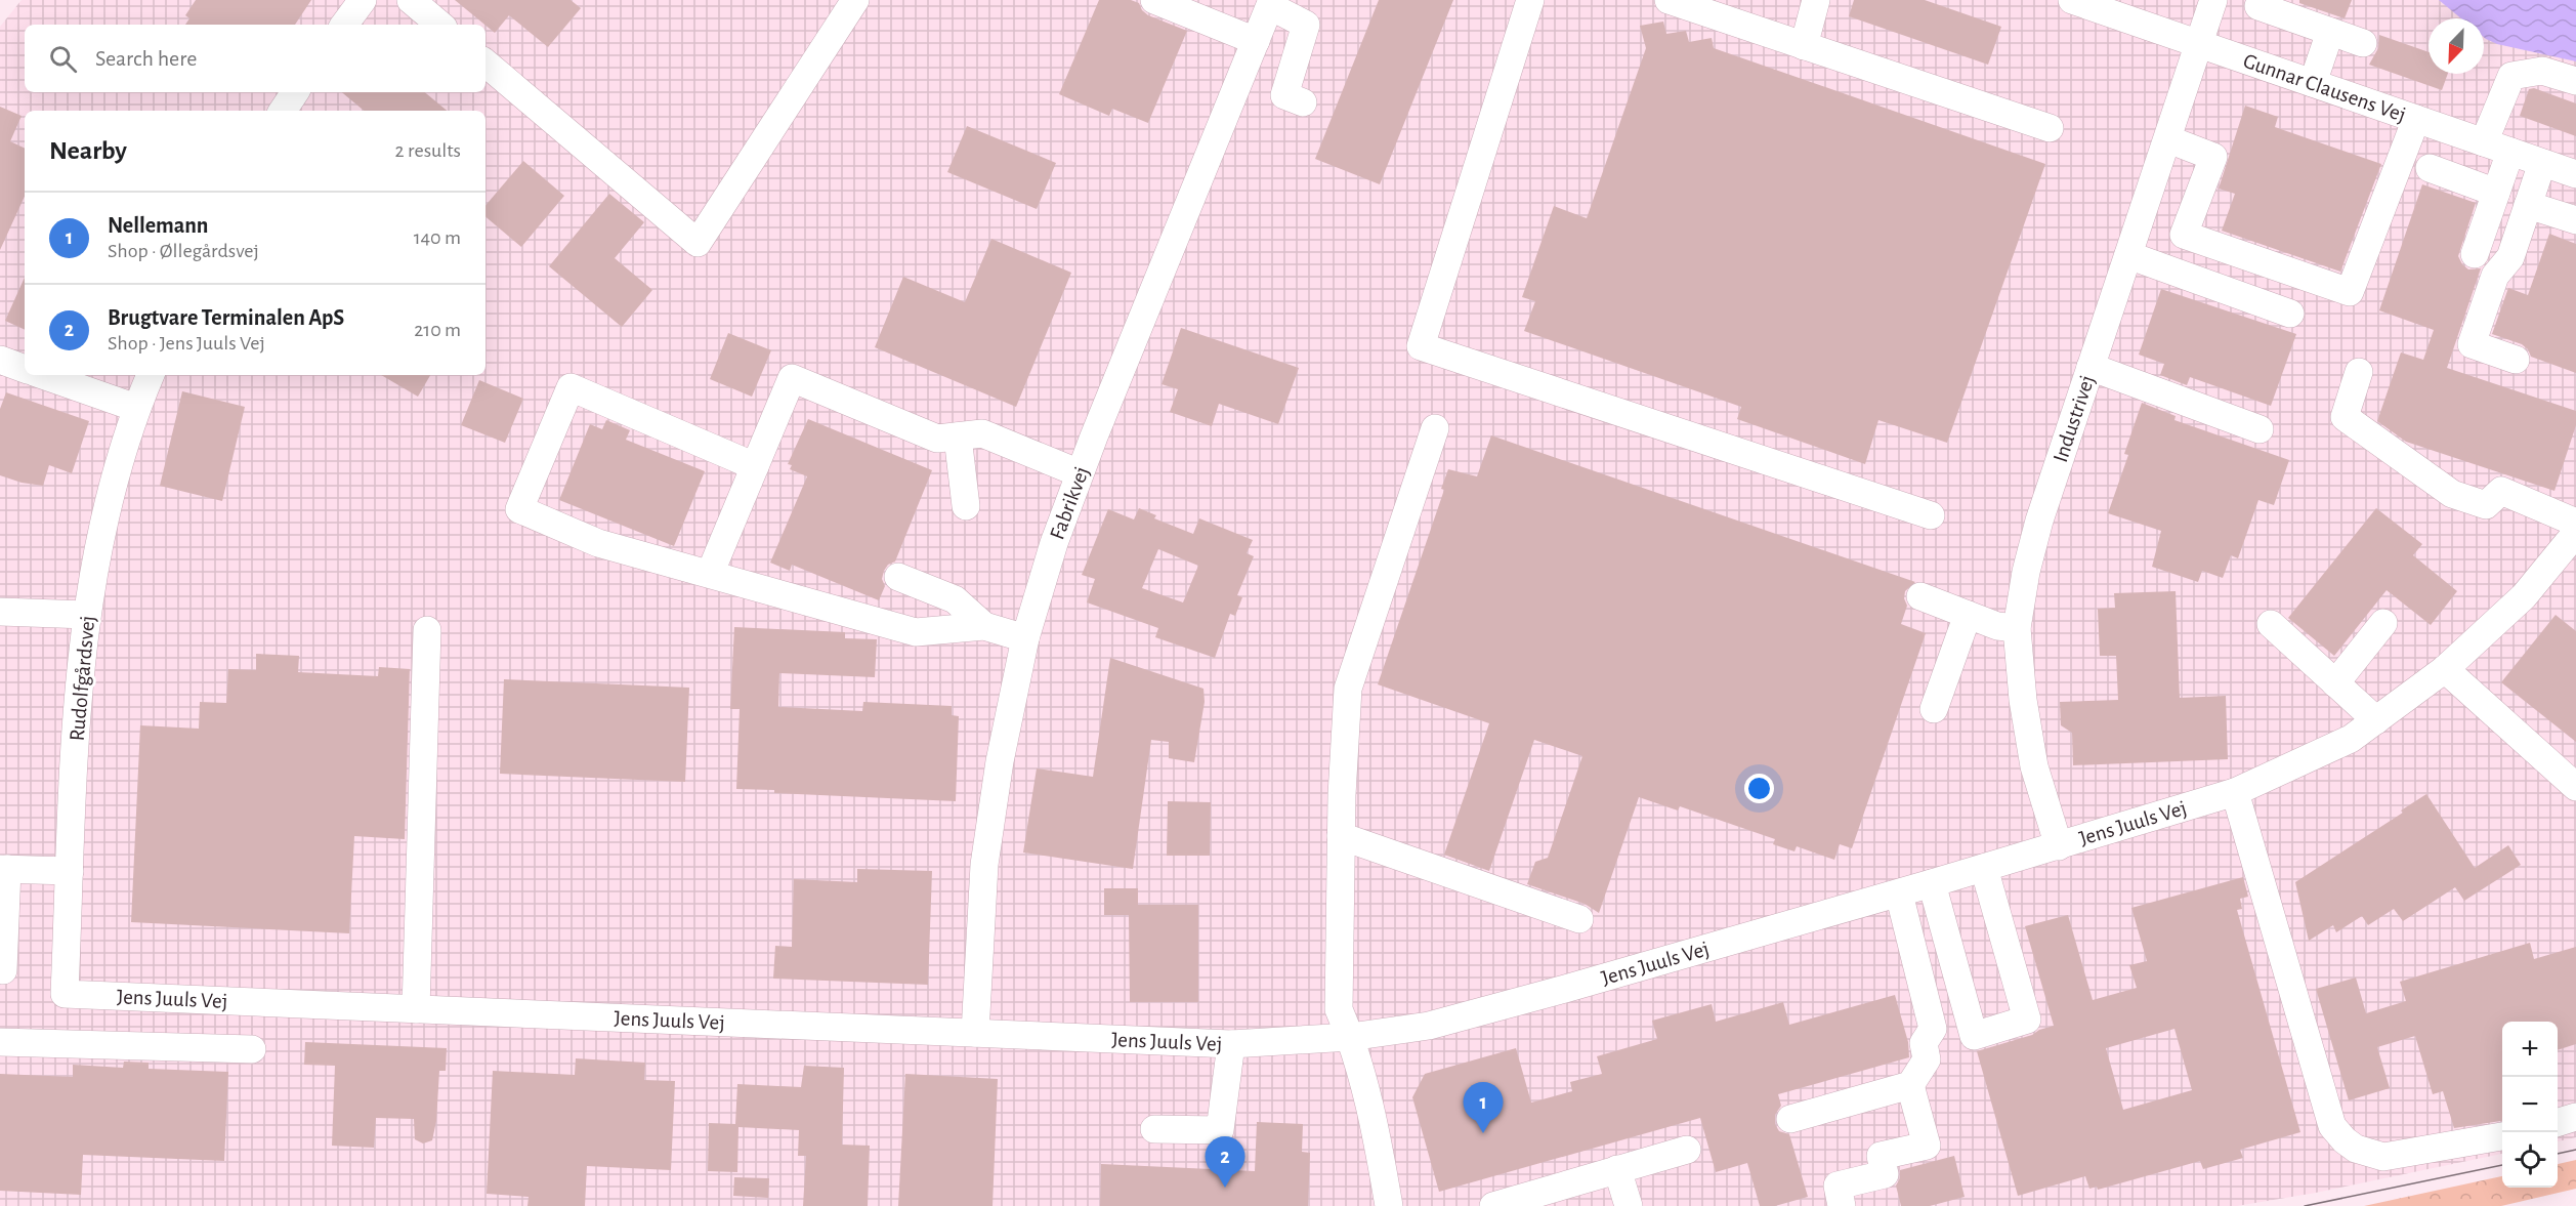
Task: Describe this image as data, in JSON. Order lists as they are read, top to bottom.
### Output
{
  "streets": {
    "street": [
      "Gunnar Clausens Vej",
      "Industrivej",
      "Fabrikvej",
      "Rudolfgårdsvej",
      "Jens Juuls Vej"
    ]
  },
  "crossings": [
    ["Gunnar Clausens Vej", "Industrivej"],
    ["Industrivej", "Jens Juuls Vej"],
    ["Fabrikvej", "Jens Juuls Vej"],
    ["Rudolfgårdsvej", "Jens Juuls Vej"]
  ],
  "north": "bottom left",
  "page": {
    "search": "Search here",
    "heading": ["Nearby", "2 results"],
    "list": [
      {
        "mark": "1",
        "name": "Nellemann",
        "note": "Shop · Øllegårdsvej",
        "value": "140 m"
      },
      {
        "mark": "2",
        "name": "Brugtvare Terminalen ApS",
        "note": "Shop · Jens Juuls Vej",
        "value": "210 m"
      }
    ],
    "map_buttons": ["+", "−"],
    "pins": ["1", "2"]
  }
}
